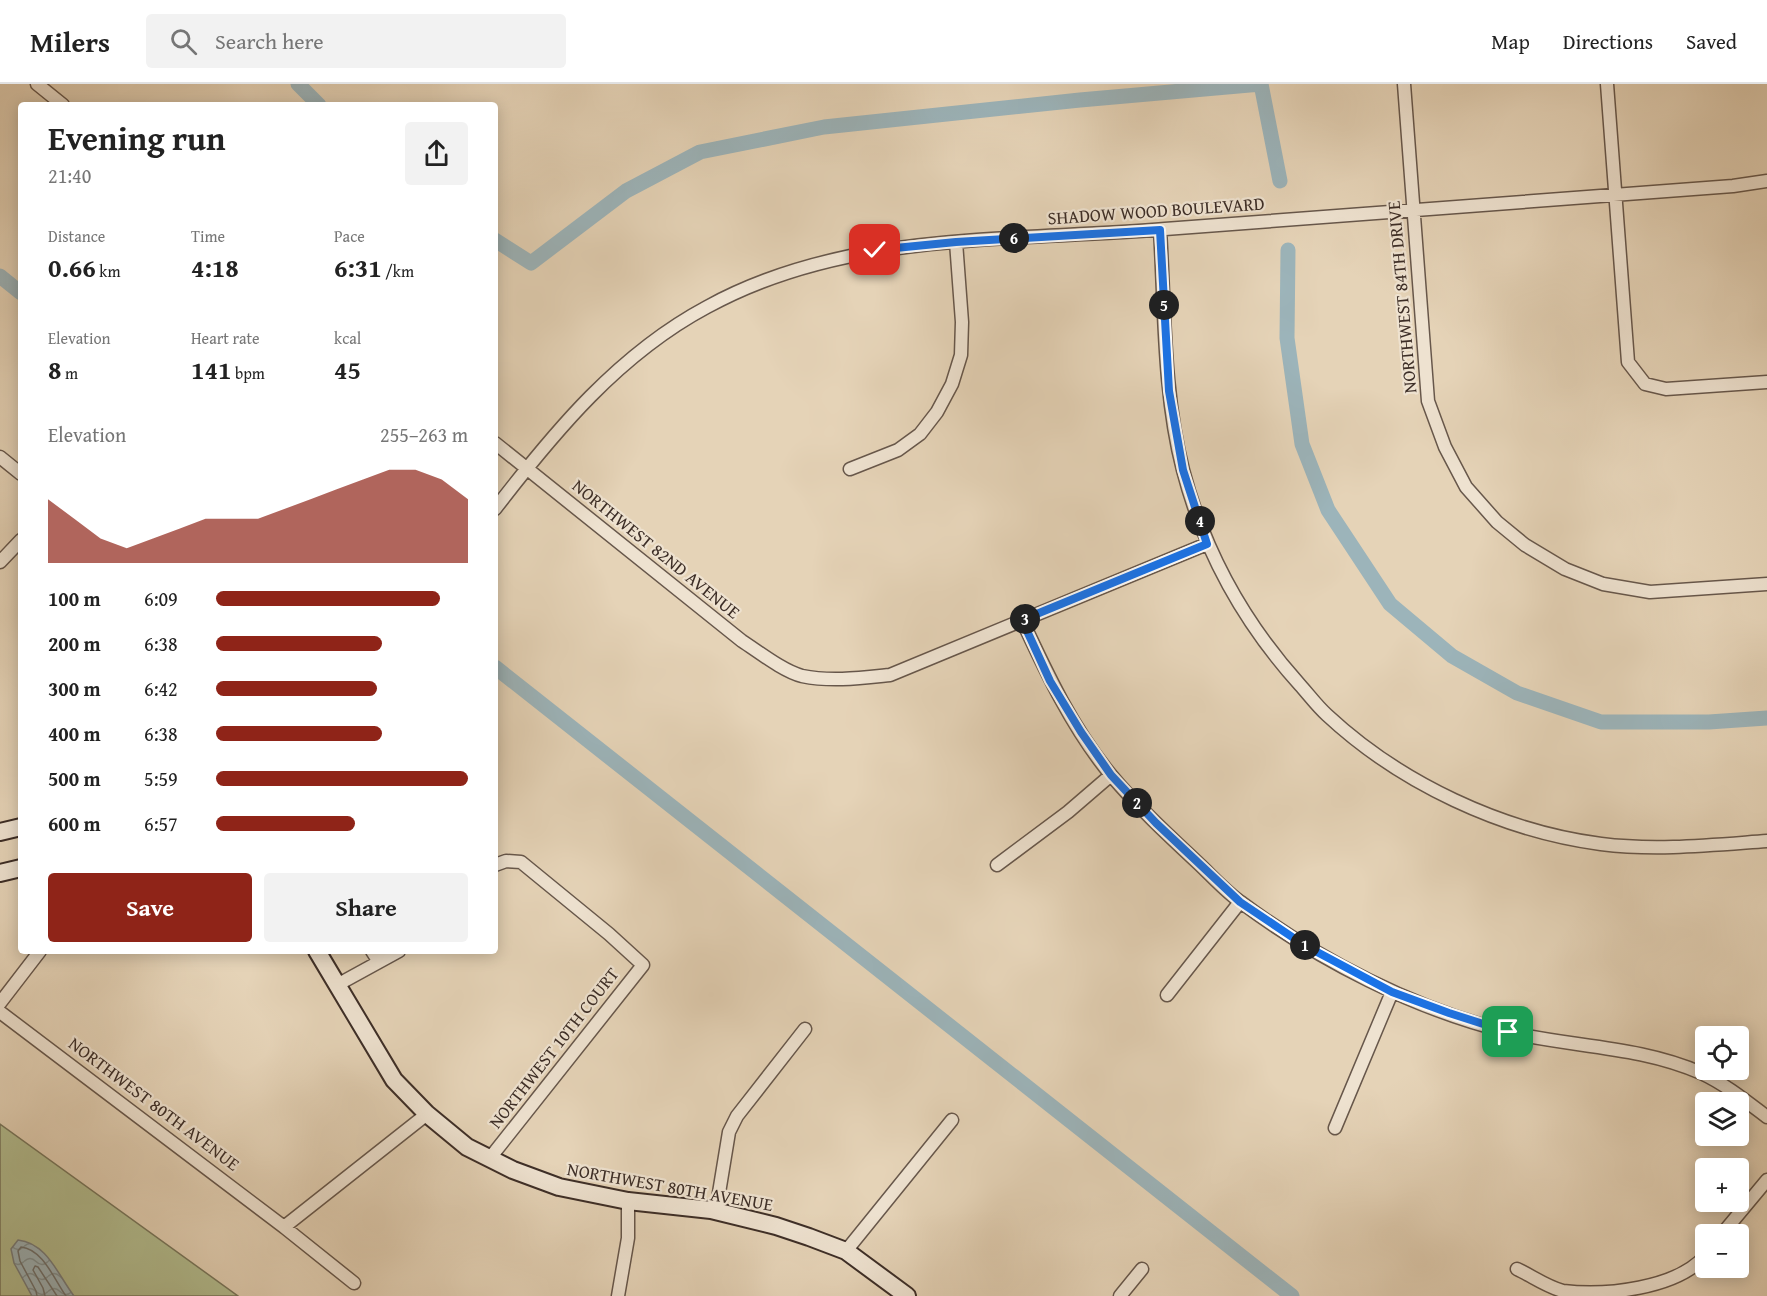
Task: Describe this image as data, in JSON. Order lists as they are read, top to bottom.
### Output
{
  "streets": {
    "street": [
      "SHADOW WOOD BOULEVARD",
      "NORTHWEST 84TH DRIVE",
      "NORTHWEST 82ND AVENUE",
      "NORTHWEST 10TH COURT",
      "NORTHWEST 80TH AVENUE"
    ]
  },
  "crossings": [
    ["SHADOW WOOD BOULEVARD", "NORTHWEST 84TH DRIVE"],
    ["SHADOW WOOD BOULEVARD", "NORTHWEST 82ND AVENUE"],
    ["NORTHWEST 10TH COURT", "NORTHWEST 80TH AVENUE"]
  ],
  "page": {
    "header": "Milers",
    "search": "Search here",
    "nav": ["Map", "Directions", "Saved"],
    "heading": ["Evening run", "21:40"],
    "stats": [
      ["Distance", "0.66 km"],
      ["Time", "4:18"],
      ["Pace", "6:31 /km"],
      ["Elevation", "8 m"],
      ["Heart rate", "141 bpm"],
      ["kcal", "45"]
    ],
    "pins": [
      "6",
      "5",
      "4",
      "3",
      "2",
      "1"
    ],
    "chart": ["Elevation", "255–263 m"],
    "list": [
      {
        "name": "100 m",
        "note": "6:09"
      },
      {
        "name": "200 m",
        "note": "6:38"
      },
      {
        "name": "300 m",
        "note": "6:42"
      },
      {
        "name": "400 m",
        "note": "6:38"
      },
      {
        "name": "500 m",
        "note": "5:59"
      },
      {
        "name": "600 m",
        "note": "6:57"
      }
    ],
    "buttons": ["Save", "Share"],
    "map_buttons": ["+", "−"]
  }
}
